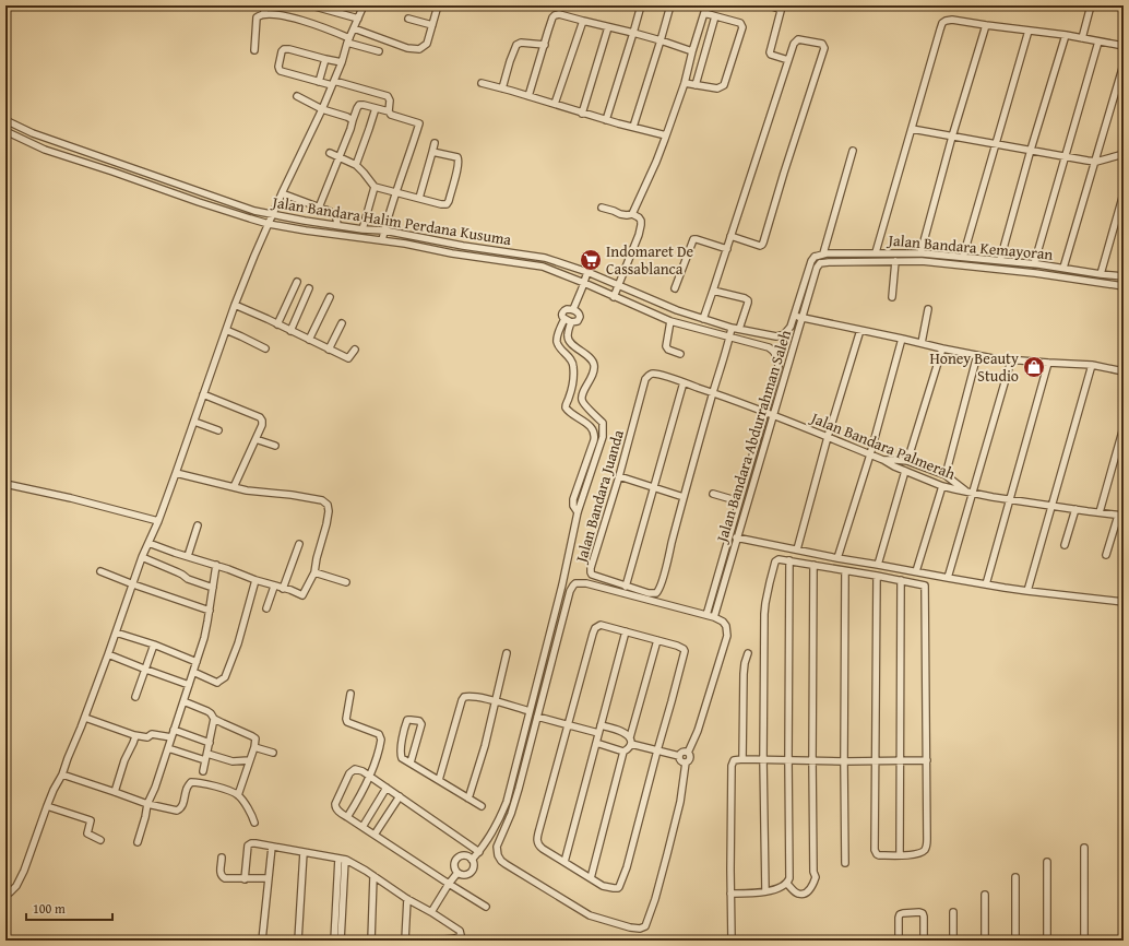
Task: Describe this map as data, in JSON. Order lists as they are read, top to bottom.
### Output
{
  "streets": {
    "street": [
      "Jalan Bandara Halim Perdana Kusuma",
      "Jalan Bandara Kemayoran",
      "Jalan Bandara Abdurrahman Saleh",
      "Jalan Bandara Palmerah",
      "Jalan Bandara Juanda"
    ]
  },
  "crossings": [
    ["Jalan Bandara Halim Perdana Kusuma", "Jalan Bandara Abdurrahman Saleh"],
    ["Jalan Bandara Halim Perdana Kusuma", "Jalan Bandara Juanda"],
    ["Jalan Bandara Kemayoran", "Jalan Bandara Abdurrahman Saleh"],
    ["Jalan Bandara Abdurrahman Saleh", "Jalan Bandara Palmerah"],
    ["Jalan Bandara Abdurrahman Saleh", "Jalan Bandara Juanda"],
    ["Jalan Bandara Palmerah", "Jalan Bandara Juanda"]
  ],
  "places": {
    "supermarket": ["Indomaret De Cassablanca"],
    "shop": ["Honey Beauty Studio"]
  },
  "scale_bar": "100 m"
}
